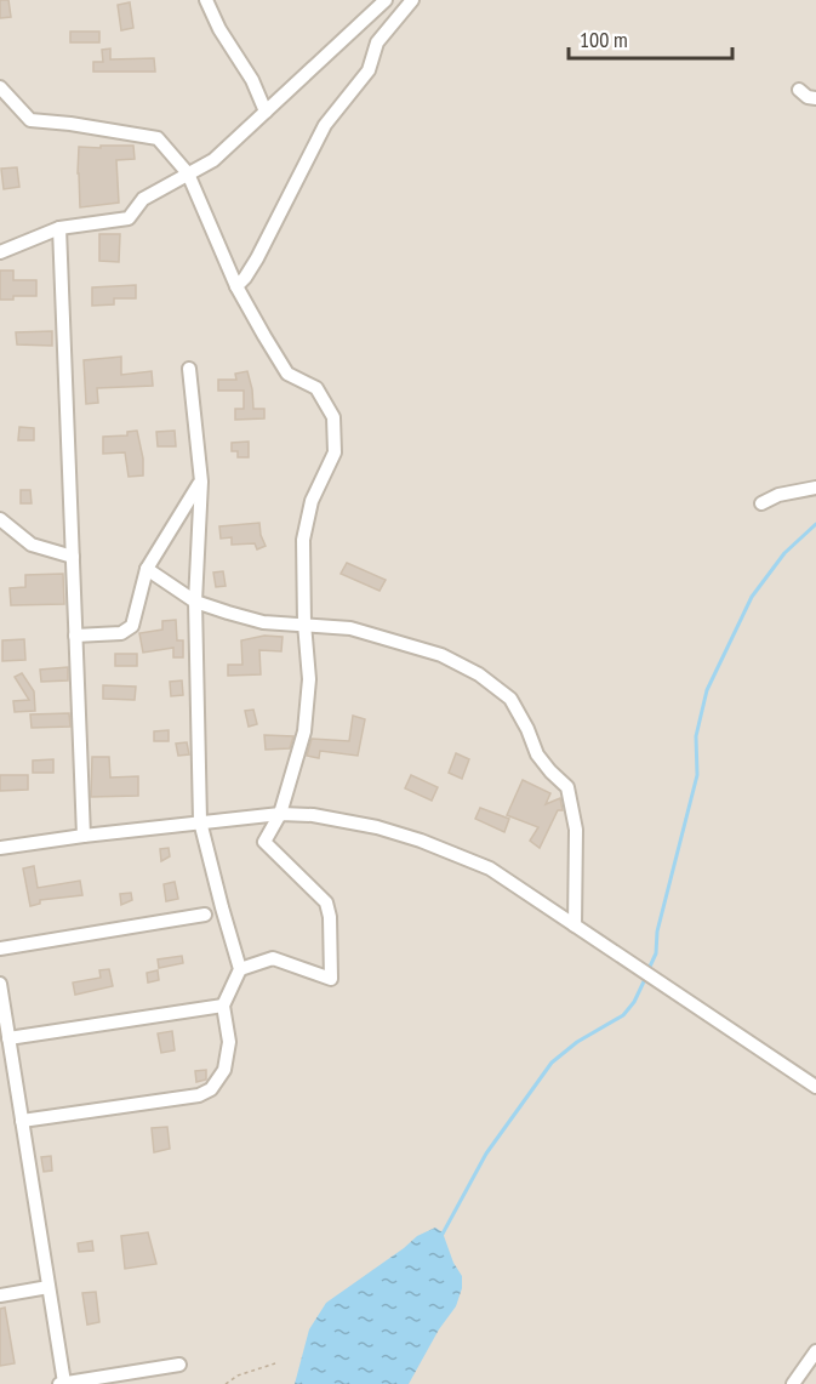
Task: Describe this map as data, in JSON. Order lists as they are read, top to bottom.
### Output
{
  "scale_bar": "100 m"
}
